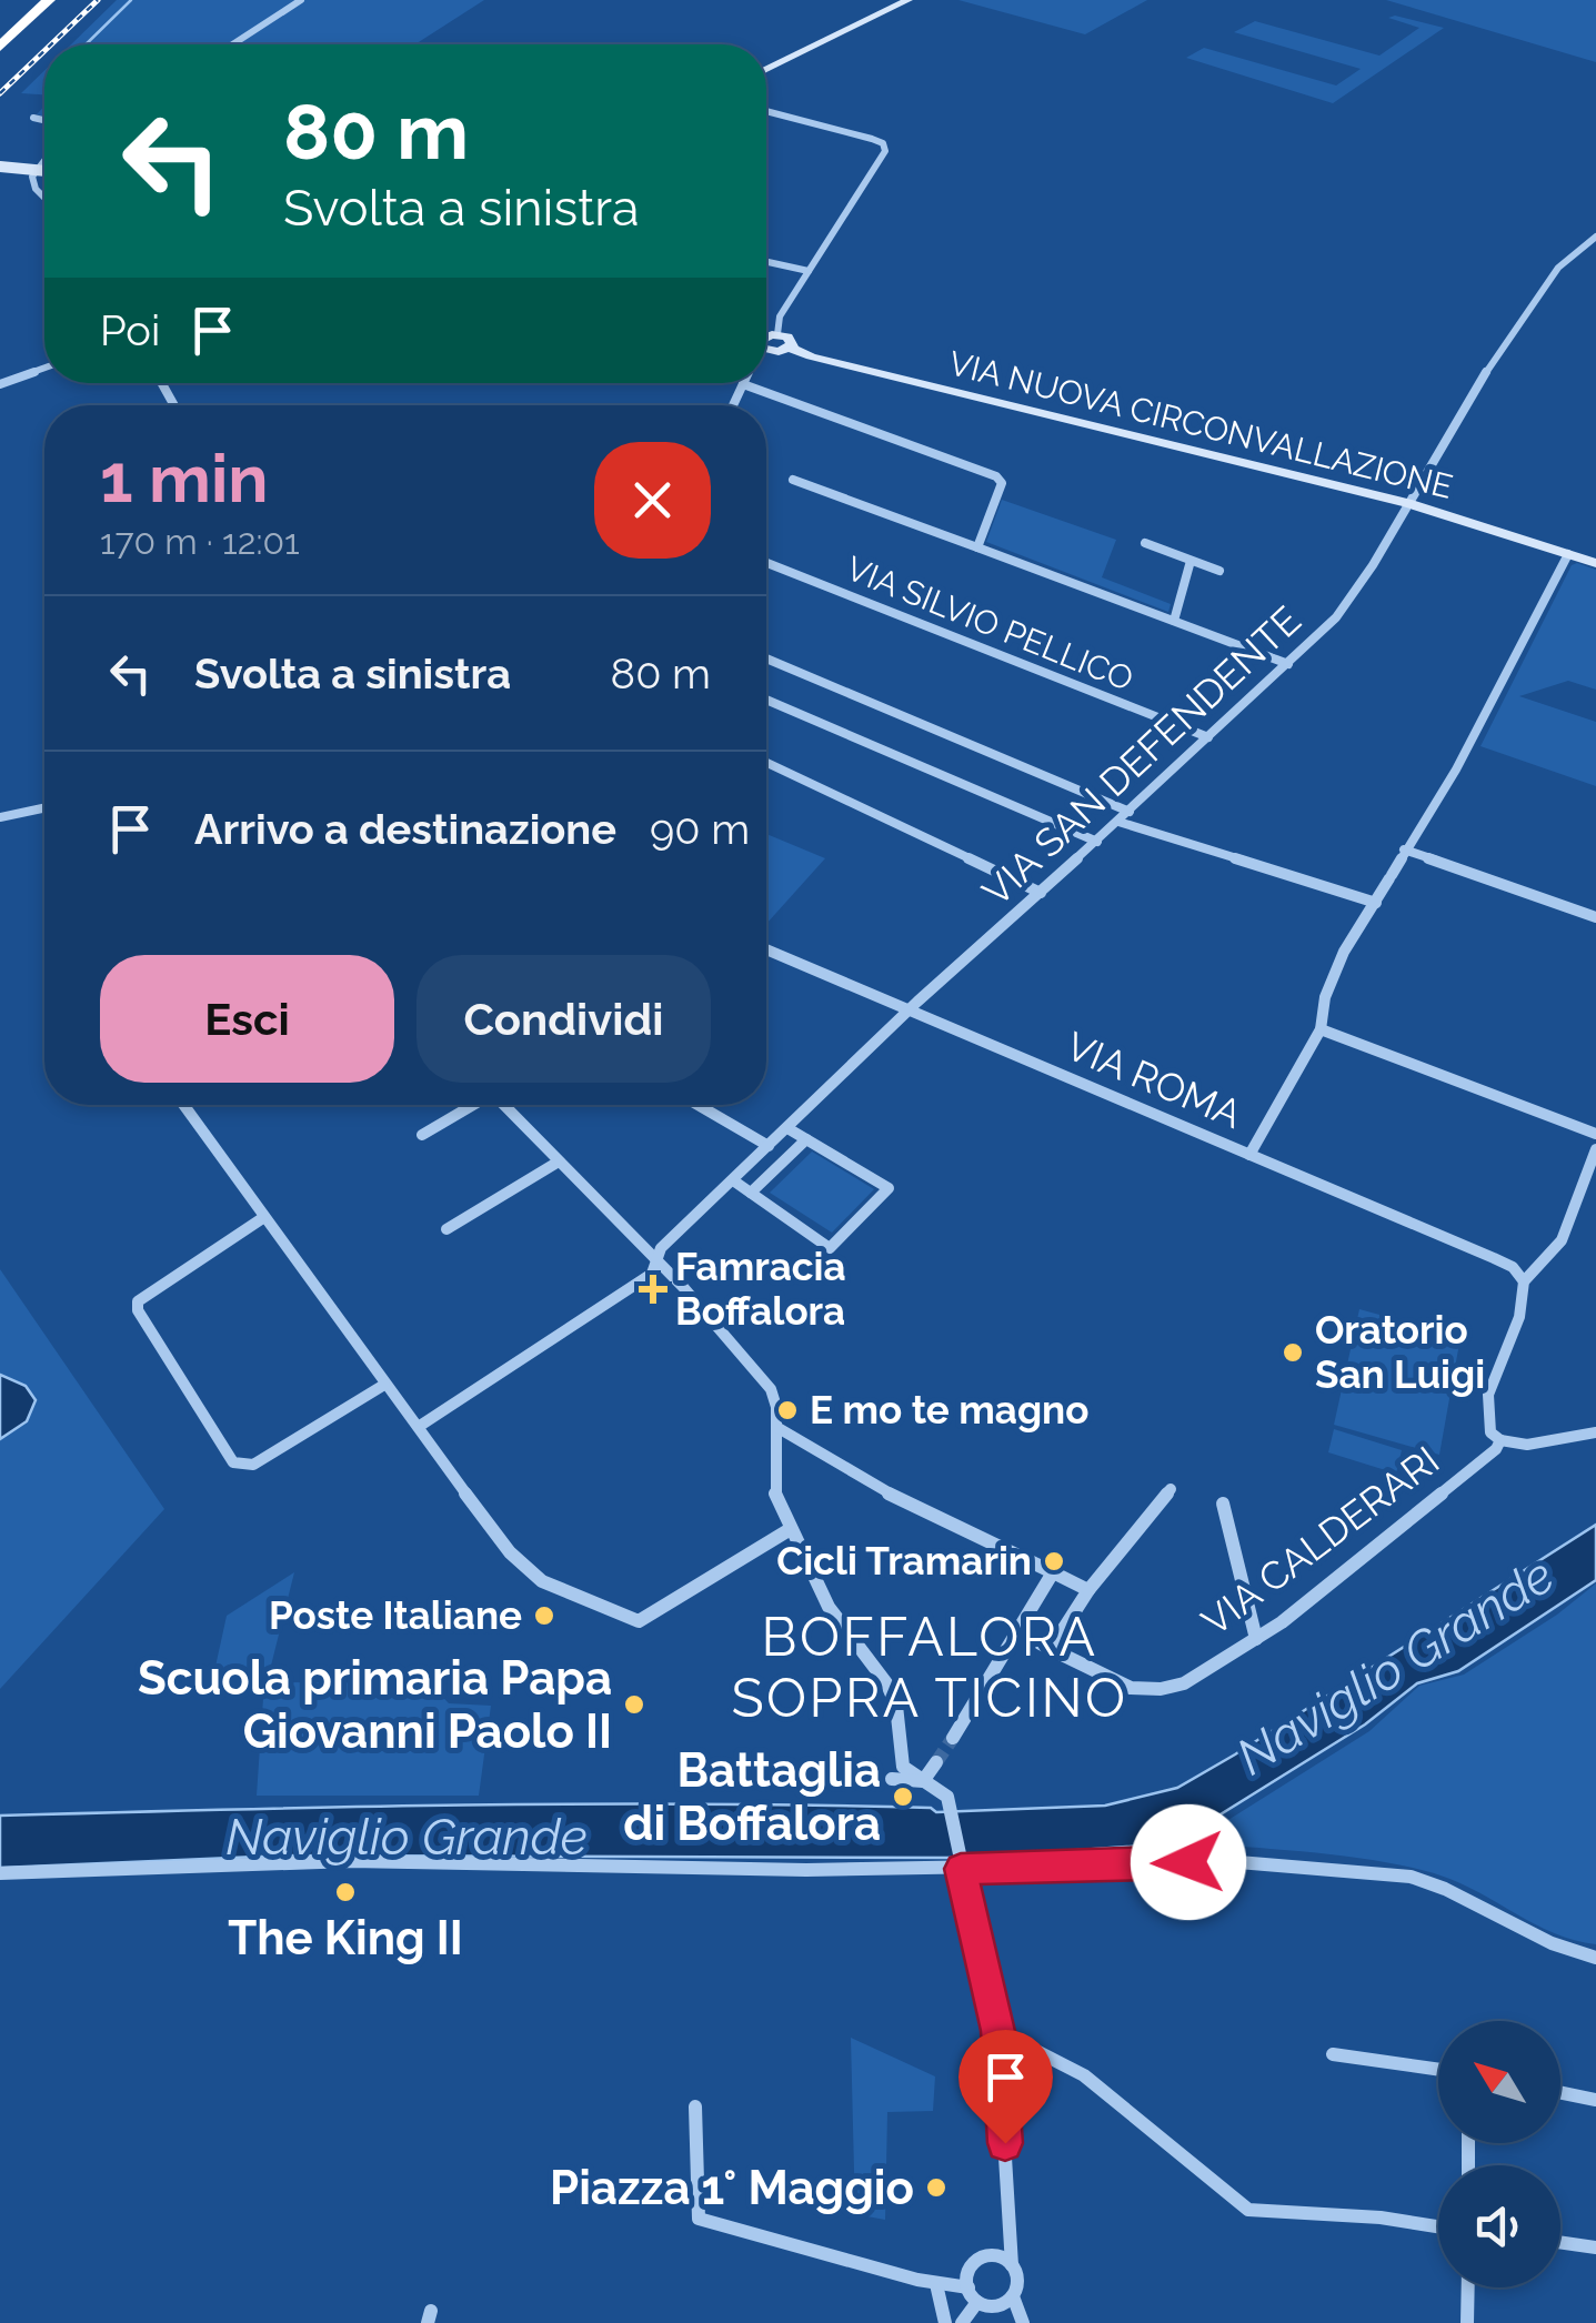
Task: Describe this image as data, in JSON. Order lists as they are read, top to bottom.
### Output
{
  "streets": {
    "street": [
      "VIA NUOVA CIRCONVALLAZIONE",
      "VIA SILVIO PELLICO",
      "VIA SAN DEFENDENTE",
      "VIA ROMA",
      "VIA CALDERARI"
    ]
  },
  "crossings": [
    ["VIA NUOVA CIRCONVALLAZIONE", "VIA SAN DEFENDENTE"],
    ["VIA SILVIO PELLICO", "VIA SAN DEFENDENTE"],
    ["VIA SAN DEFENDENTE", "VIA ROMA"]
  ],
  "districts": ["BOFFALORA SOPRA TICINO"],
  "water": ["Naviglio Grande"],
  "places": {
    "health": ["Famracia Boffalora"],
    "other": [
      "Oratorio San Luigi",
      "E mo te magno",
      "Cicli Tramarin",
      "Poste Italiane",
      "Scuola primaria Papa Giovanni Paolo II",
      "Battaglia di Boffalora",
      "The King II",
      "Piazza 1° Maggio"
    ]
  },
  "north": "top left",
  "page": {
    "turn": ["80 m", "Svolta a sinistra"],
    "then": "Poi",
    "heading": ["1 min", "170 m · 12:01"],
    "list": [
      {
        "name": "Svolta a sinistra",
        "value": "80 m"
      },
      {
        "name": "Arrivo a destinazione",
        "value": "90 m"
      }
    ],
    "buttons": ["Esci", "Condividi"]
  }
}
